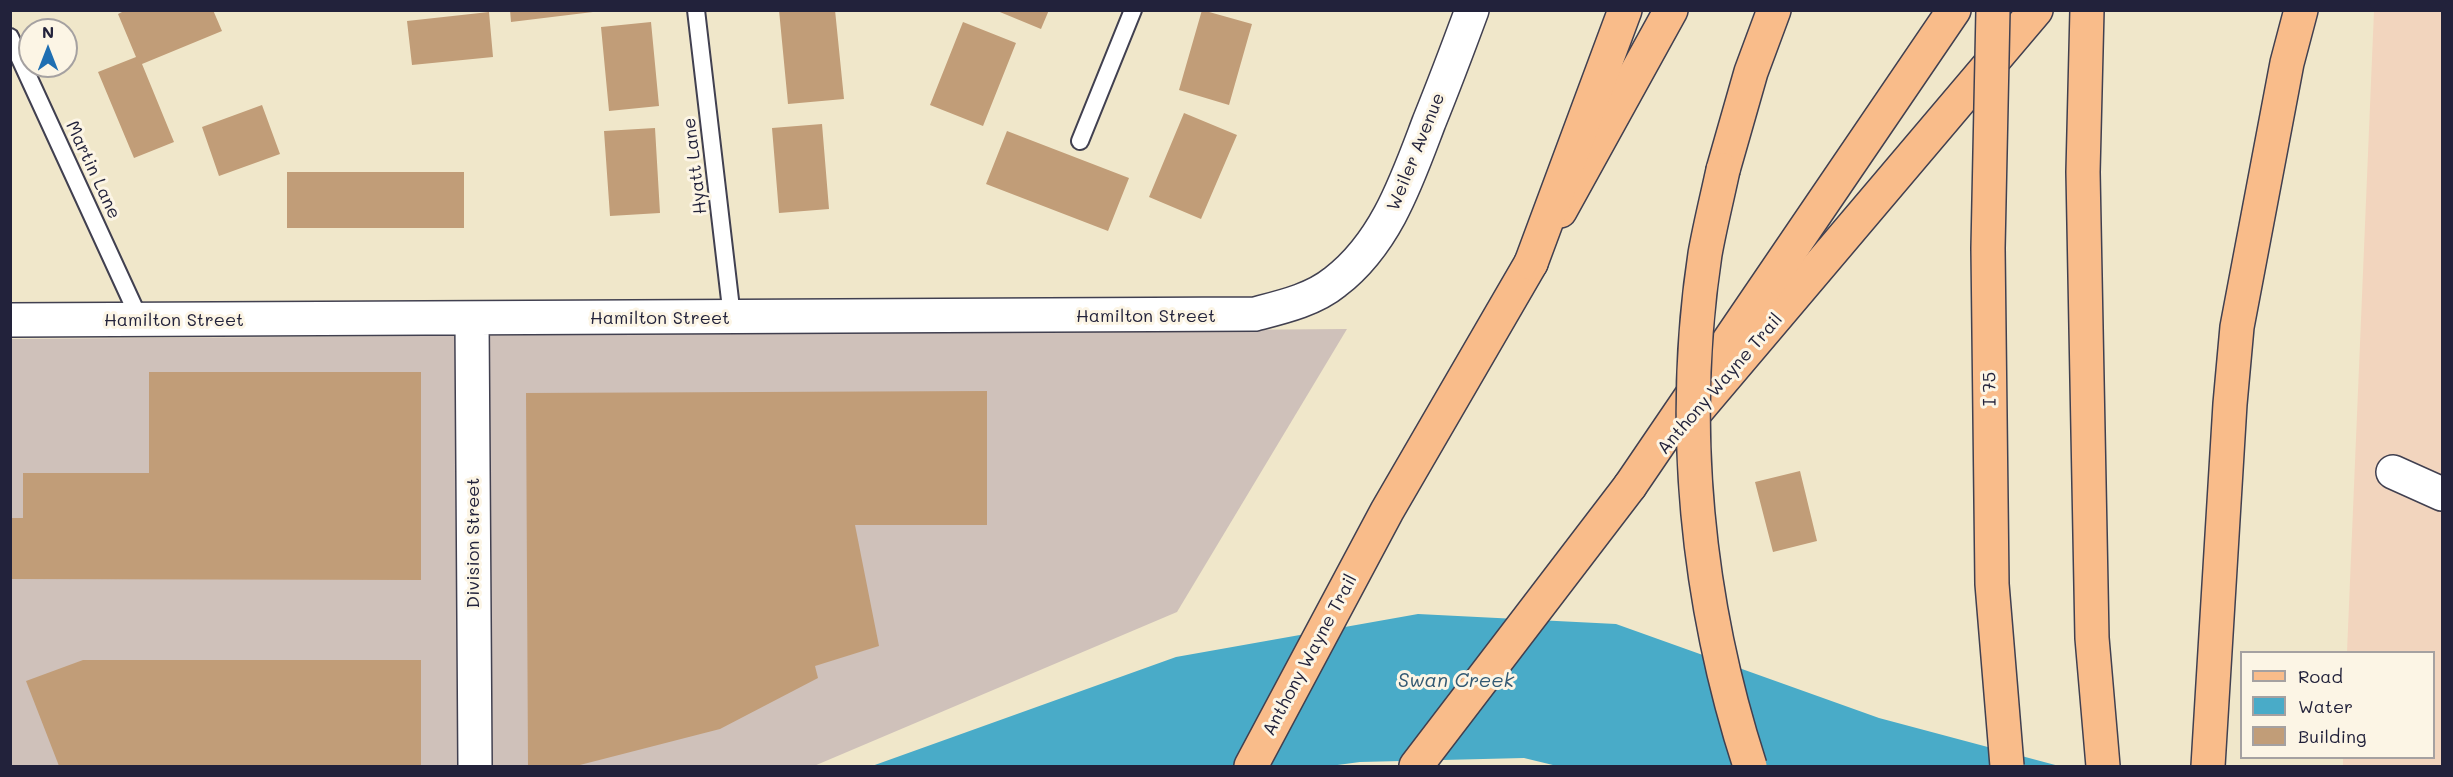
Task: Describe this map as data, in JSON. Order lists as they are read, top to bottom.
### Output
{
  "streets": {
    "main road": ["Anthony Wayne Trail", "I 75"],
    "street": ["Weiler Avenue", "Hamilton Street", "Division Street"],
    "lane": ["Hyatt Lane", "Martin Lane"]
  },
  "crossings": [
    ["Weiler Avenue", "Hamilton Street"],
    ["Hyatt Lane", "Hamilton Street"],
    ["Martin Lane", "Hamilton Street"],
    ["Hamilton Street", "Division Street"]
  ],
  "water": ["Swan Creek"],
  "legend": ["Road", "Water", "Building"],
  "north": "top"
}
